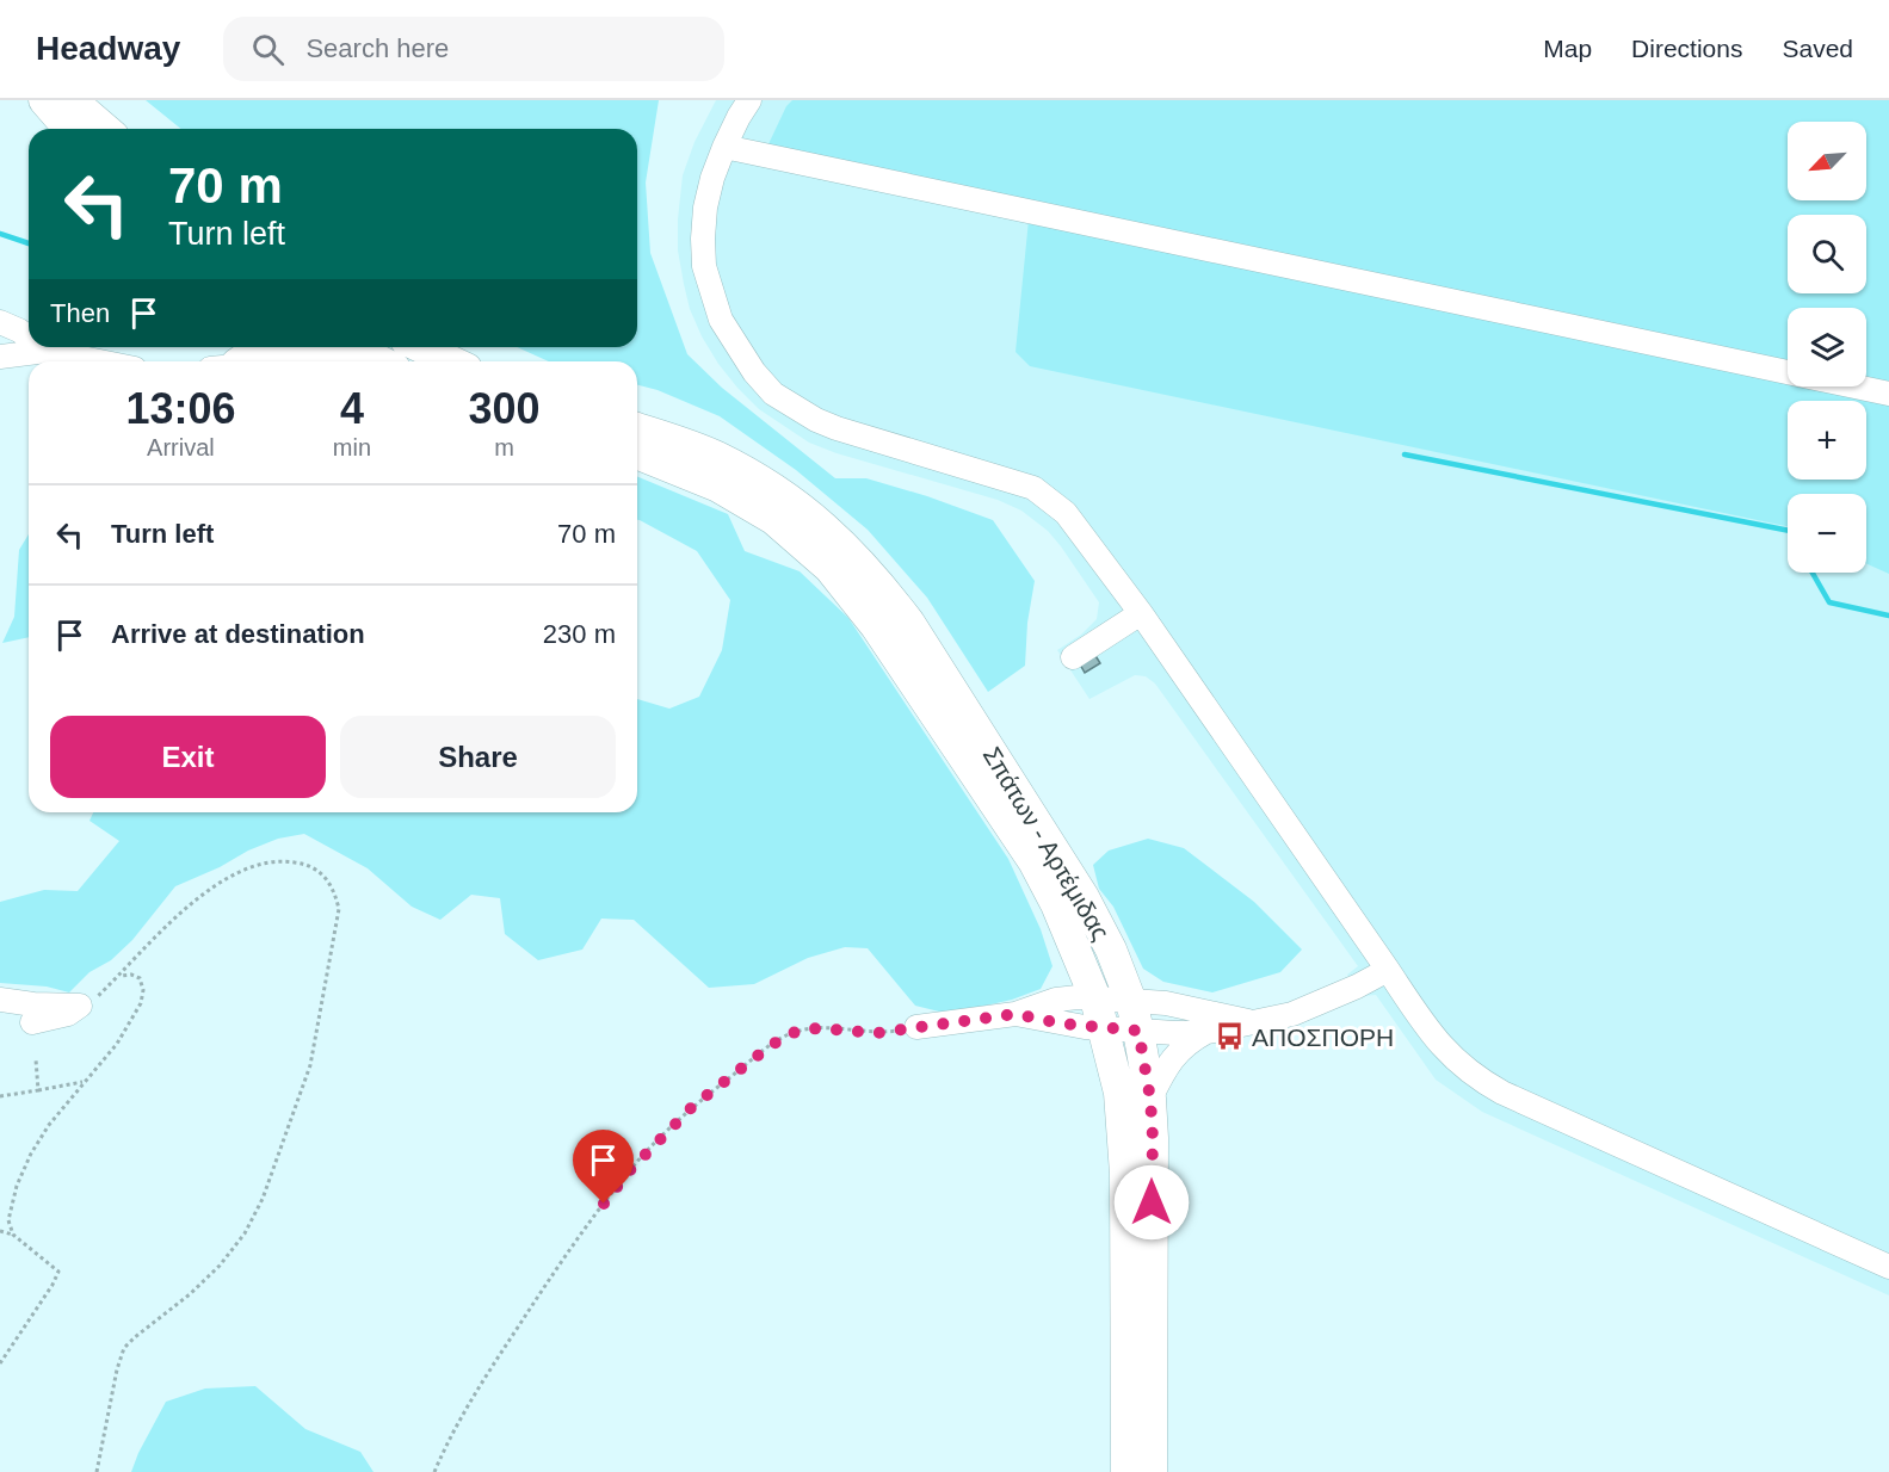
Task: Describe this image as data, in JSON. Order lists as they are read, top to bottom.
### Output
{
  "streets": {
    "main road": ["Σπάτων - Αρτέμιδας"]
  },
  "places": {
    "bus stop": ["ΑΠΟΣΠΟΡΗ"]
  },
  "north": "bottom left",
  "page": {
    "header": "Headway",
    "search": "Search here",
    "nav": ["Map", "Directions", "Saved"],
    "map_buttons": ["+", "−"],
    "turn": ["70 m", "Turn left"],
    "then": "Then",
    "eta": [
      "13:06",
      "Arrival",
      "4",
      "min",
      "300",
      "m"
    ],
    "list": [
      {
        "name": "Turn left",
        "value": "70 m"
      },
      {
        "name": "Arrive at destination",
        "value": "230 m"
      }
    ],
    "buttons": ["Exit", "Share"]
  }
}
